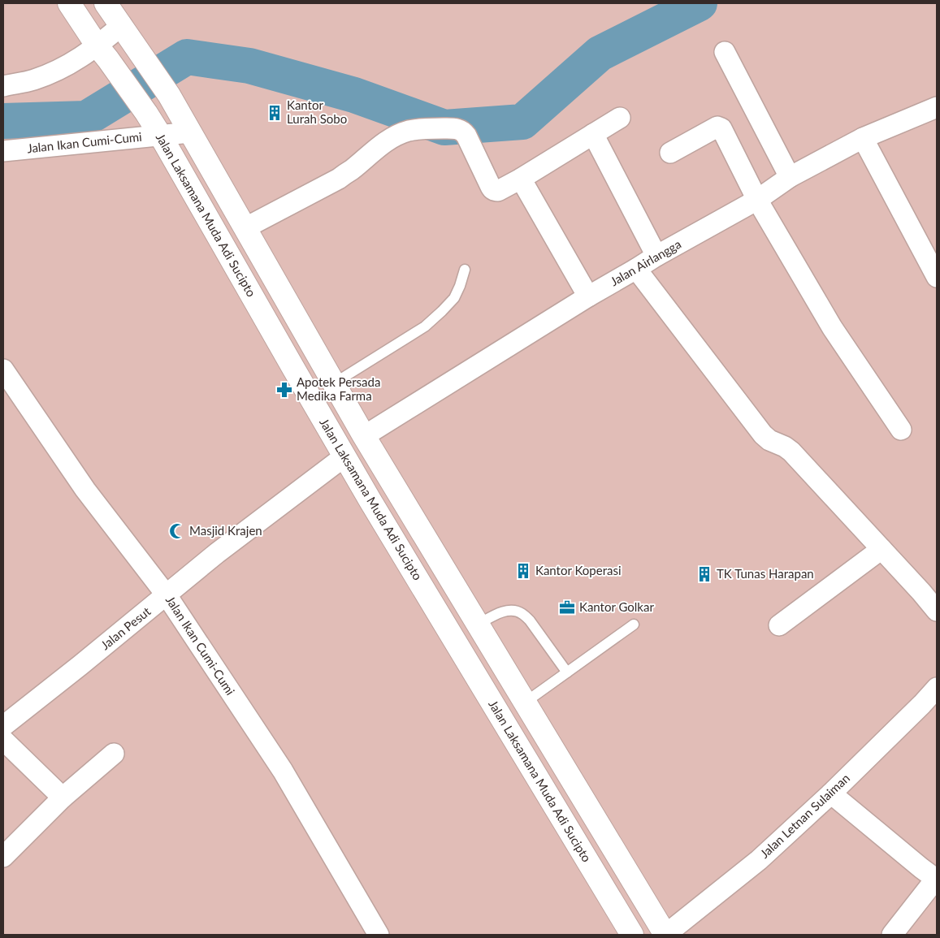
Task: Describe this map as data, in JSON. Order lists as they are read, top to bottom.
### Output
{
  "streets": {
    "main road": ["Jalan Laksamana Muda Adi Sucipto"],
    "street": [
      "Jalan Ikan Cumi-Cumi",
      "Jalan Airlangga",
      "Jalan Pesut",
      "Jalan Letnan Sulaiman"
    ]
  },
  "crossings": [
    ["Jalan Ikan Cumi-Cumi", "Jalan Laksamana Muda Adi Sucipto"],
    ["Jalan Ikan Cumi-Cumi", "Jalan Pesut"],
    ["Jalan Laksamana Muda Adi Sucipto", "Jalan Pesut"]
  ],
  "places": {
    "building": ["Kantor Lurah Sobo", "Kantor Koperasi", "TK Tunas Harapan"],
    "pharmacy": ["Apotek Persada Medika Farma"],
    "mosque": ["Masjid Krajen"],
    "office": ["Kantor Golkar"]
  }
}
